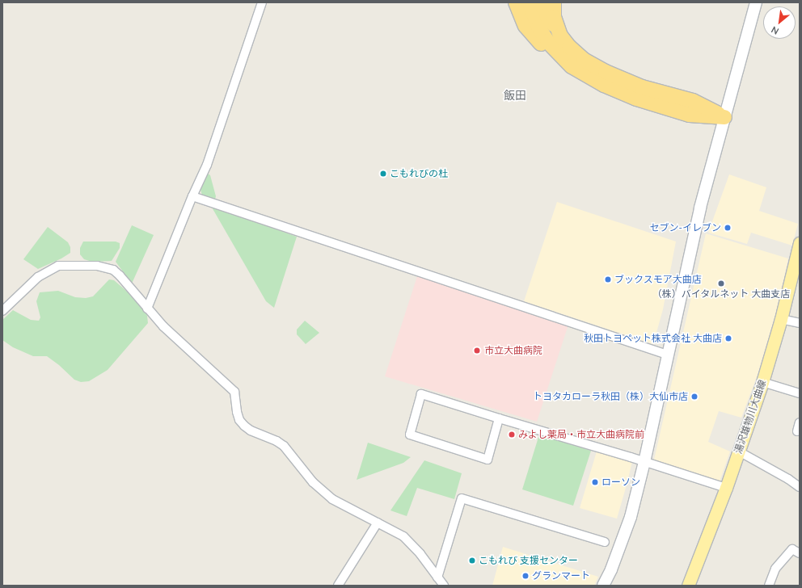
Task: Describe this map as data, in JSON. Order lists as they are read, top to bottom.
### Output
{
  "streets": {
    "main road": ["湯沢雄物川大曲線"]
  },
  "districts": ["飯田"],
  "places": [
    "こもれびの杜",
    "セブン-イレブン",
    "ブックスモア大曲店",
    "（株）バイタルネット 大曲支店",
    "秋田トヨペット株式会社 大曲店",
    "市立大曲病院",
    "トヨタカローラ秋田（株）大仙市店",
    "みよし薬局・市立大曲病院前",
    "ローソン",
    "こもれび 支援センター",
    "グランマート"
  ],
  "north": "bottom left"
}
